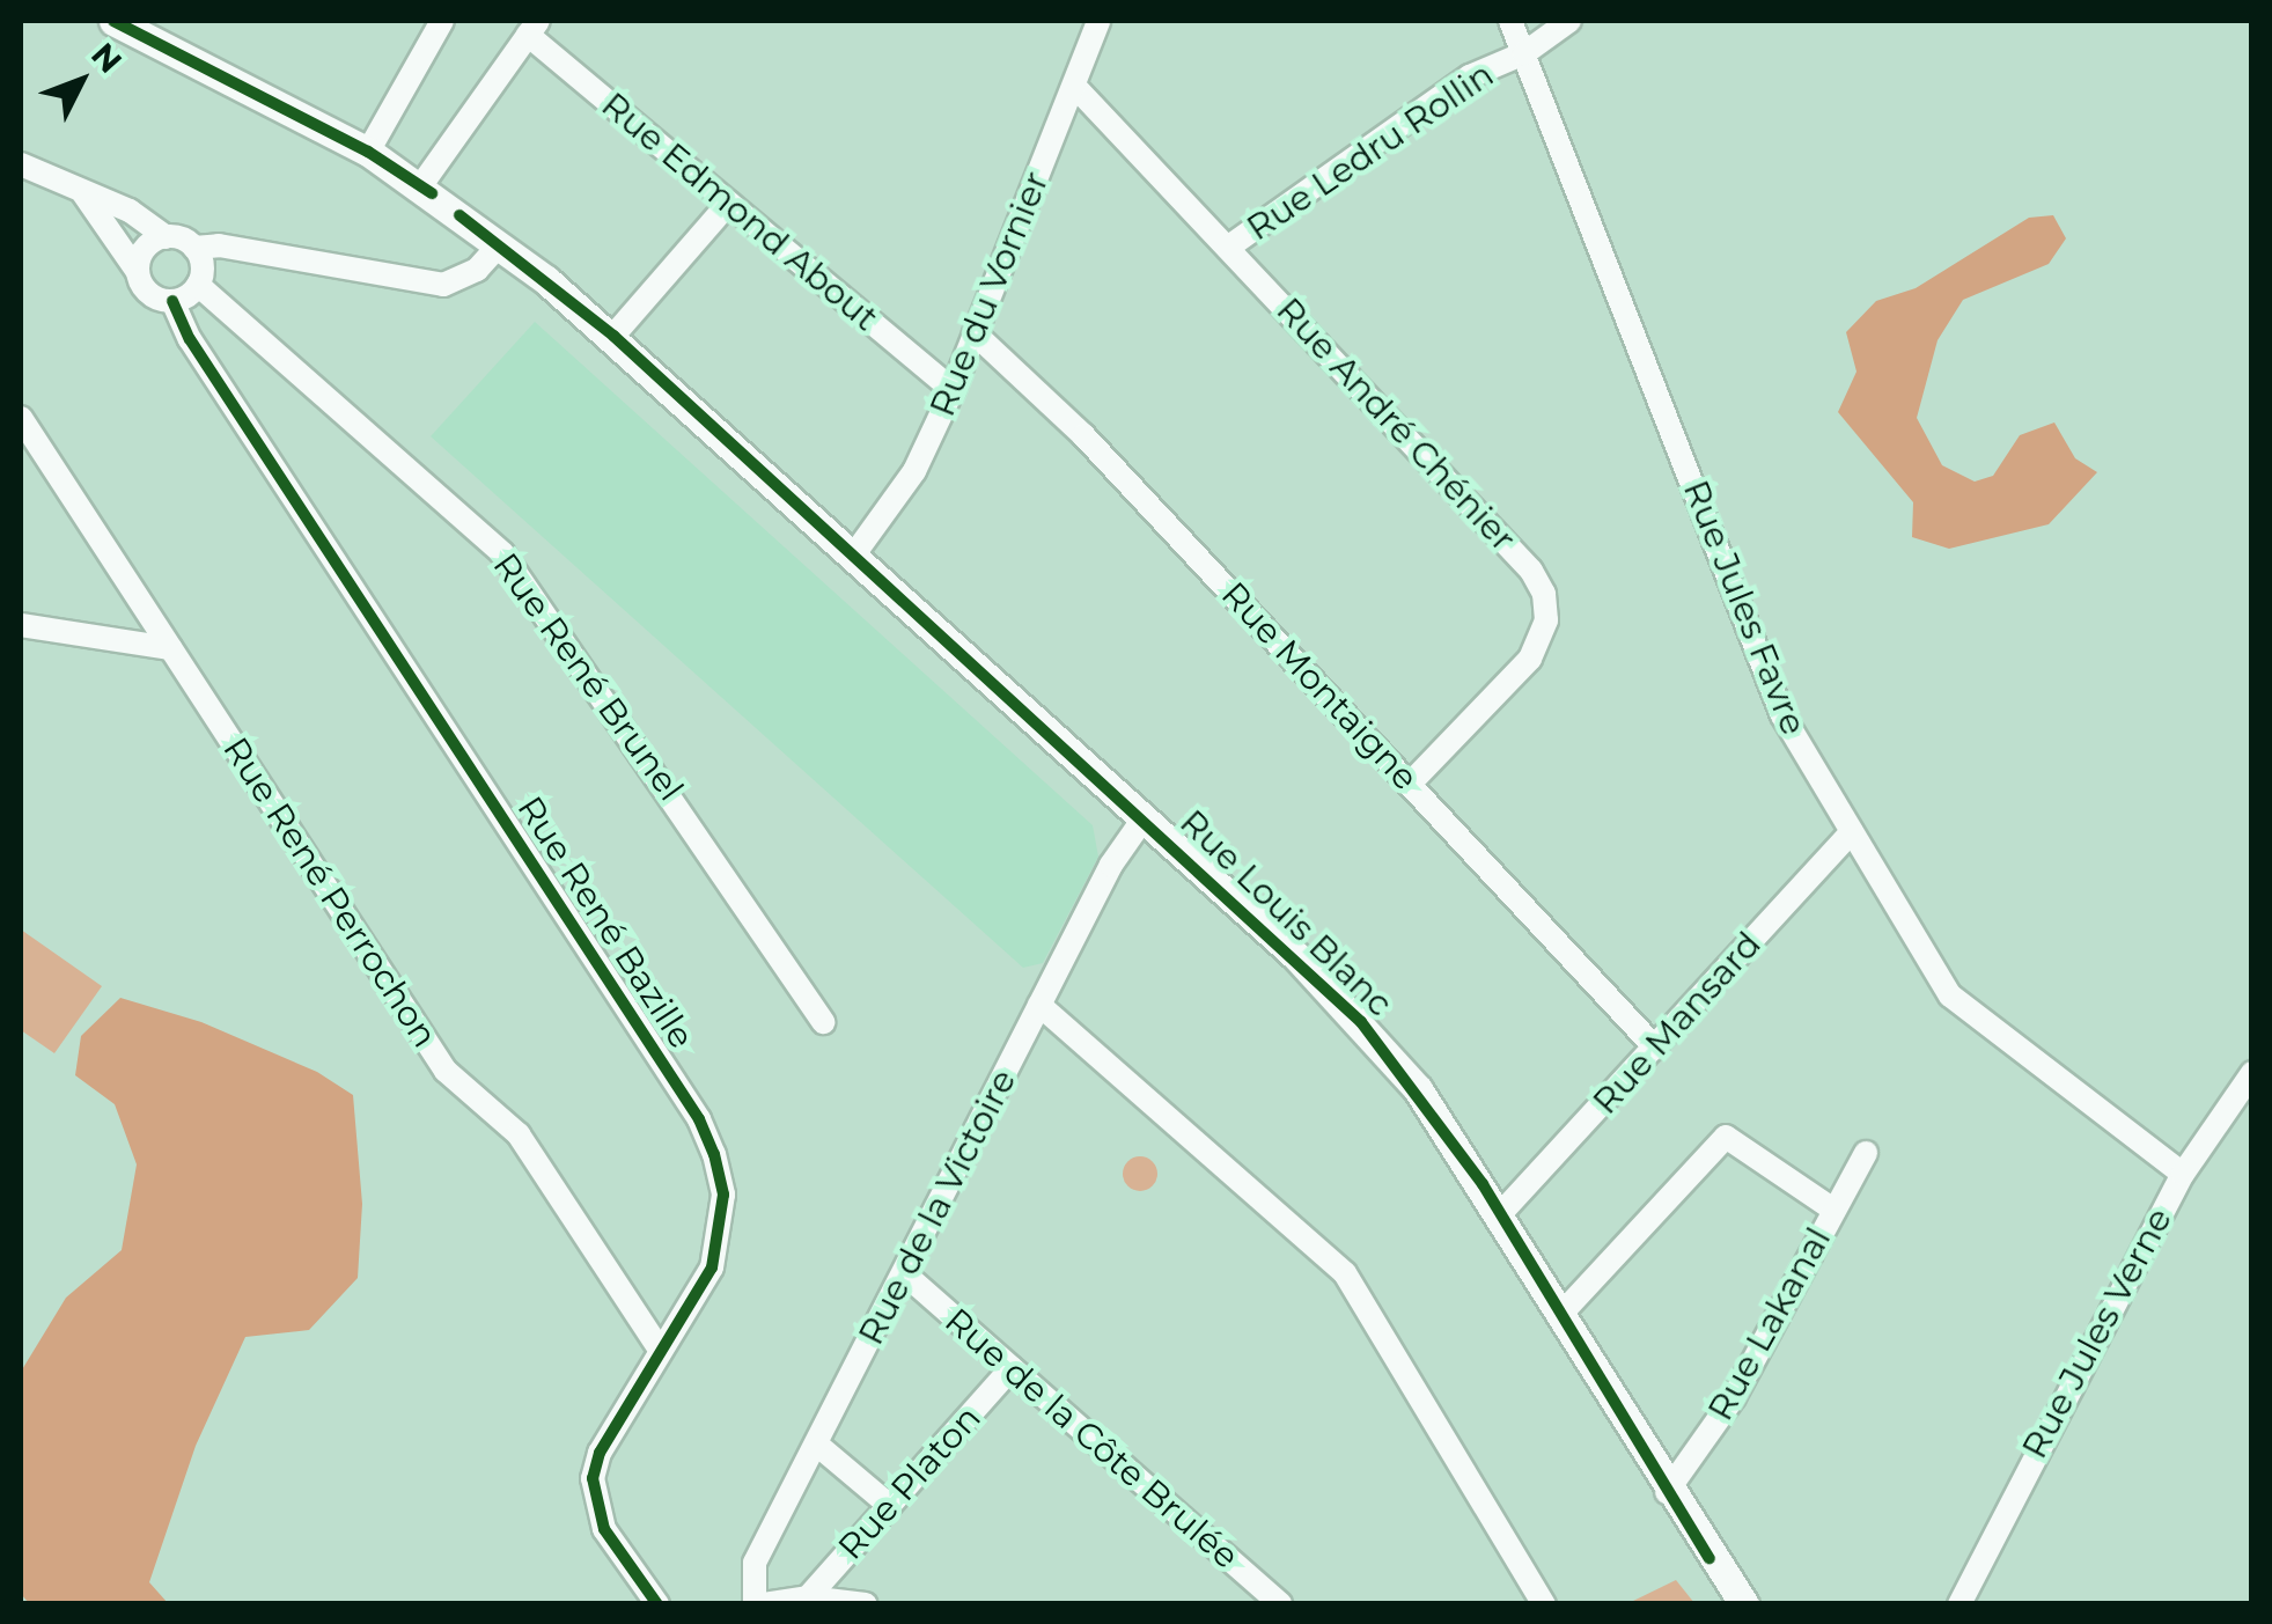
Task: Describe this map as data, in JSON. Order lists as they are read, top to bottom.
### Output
{
  "streets": {
    "street": [
      "Rue Ledru Rollin",
      "Rue Edmond About",
      "Rue du Vornier",
      "Rue André Chénier",
      "Rue Jules Favre",
      "Rue René Brunel",
      "Rue Montaigne",
      "Rue René Perrochon",
      "Rue Louis Blanc",
      "Rue René Bazille",
      "Rue Mansard",
      "Rue de la Victoire",
      "Rue Lakanal",
      "Rue Jules Verne",
      "Rue de la Côte Brulée",
      "Rue Platon"
    ]
  },
  "crossings": [
    ["Rue Ledru Rollin", "Rue André Chénier"],
    ["Rue Ledru Rollin", "Rue Jules Favre"],
    ["Rue Edmond About", "Rue du Vornier"],
    ["Rue du Vornier", "Rue André Chénier"],
    ["Rue du Vornier", "Rue Montaigne"],
    ["Rue du Vornier", "Rue Louis Blanc"],
    ["Rue André Chénier", "Rue Montaigne"],
    ["Rue Jules Favre", "Rue Mansard"],
    ["Rue Jules Favre", "Rue Jules Verne"],
    ["Rue René Brunel", "Rue René Bazille"],
    ["Rue Montaigne", "Rue Mansard"],
    ["Rue René Perrochon", "Rue René Bazille"],
    ["Rue Louis Blanc", "Rue Mansard"],
    ["Rue Louis Blanc", "Rue de la Victoire"],
    ["Rue Louis Blanc", "Rue Lakanal"],
    ["Rue de la Victoire", "Rue de la Côte Brulée"],
    ["Rue de la Côte Brulée", "Rue Platon"]
  ],
  "north": "top right"
}
